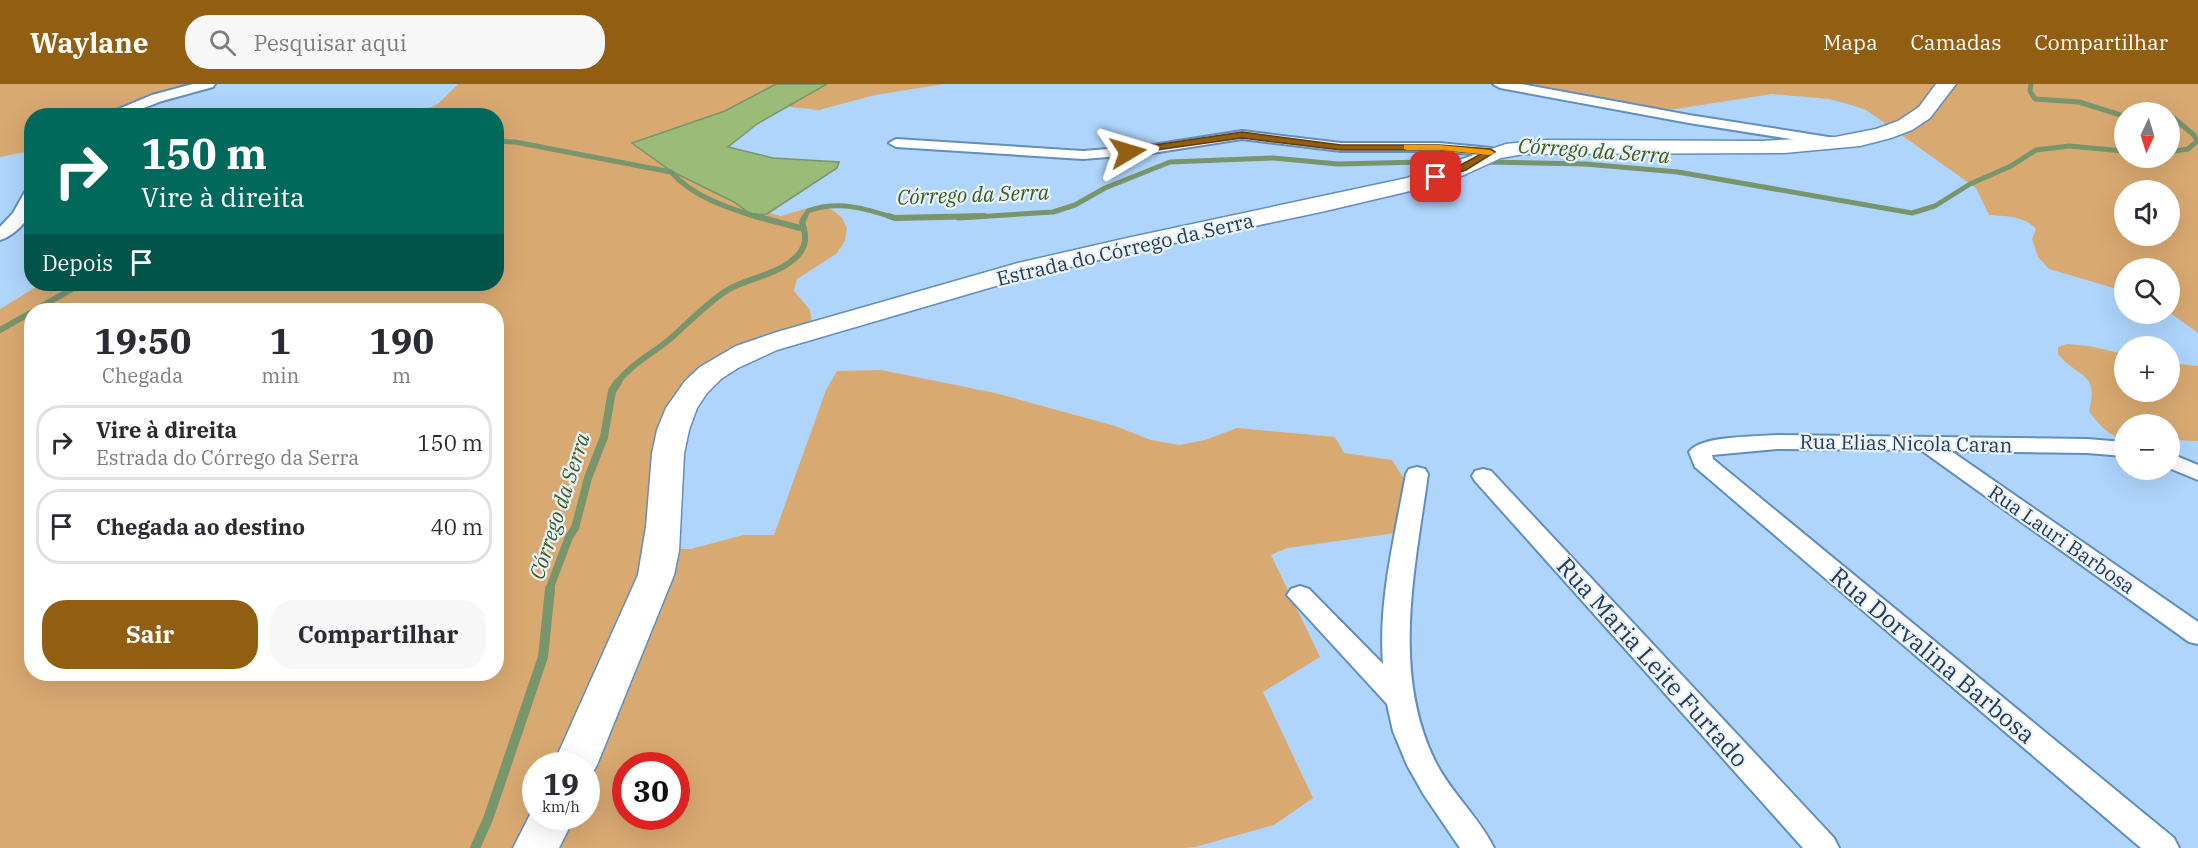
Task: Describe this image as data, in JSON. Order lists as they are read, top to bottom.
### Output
{
  "streets": {
    "street": [
      "Estrada do Córrego da Serra",
      "Rua Elias Nicola Caran",
      "Rua Lauri Barbosa",
      "Rua Dorvalina Barbosa",
      "Rua Maria Leite Furtado"
    ]
  },
  "crossings": [
    ["Rua Elias Nicola Caran", "Rua Lauri Barbosa"],
    ["Rua Elias Nicola Caran", "Rua Dorvalina Barbosa"]
  ],
  "water": ["Córrego da Serra"],
  "north": "bottom",
  "page": {
    "header": "Waylane",
    "search": "Pesquisar aqui",
    "nav": ["Mapa", "Camadas", "Compartilhar"],
    "map_buttons": ["+", "−"],
    "turn": ["150 m", "Vire à direita"],
    "then": "Depois",
    "eta": [
      "19:50",
      "Chegada",
      "1",
      "min",
      "190",
      "m"
    ],
    "list": [
      {
        "name": "Vire à direita",
        "note": "Estrada do Córrego da Serra",
        "value": "150 m"
      },
      {
        "name": "Chegada ao destino",
        "value": "40 m"
      }
    ],
    "buttons": ["Sair", "Compartilhar"],
    "speed": "19 km/h",
    "limit": "30"
  }
}
